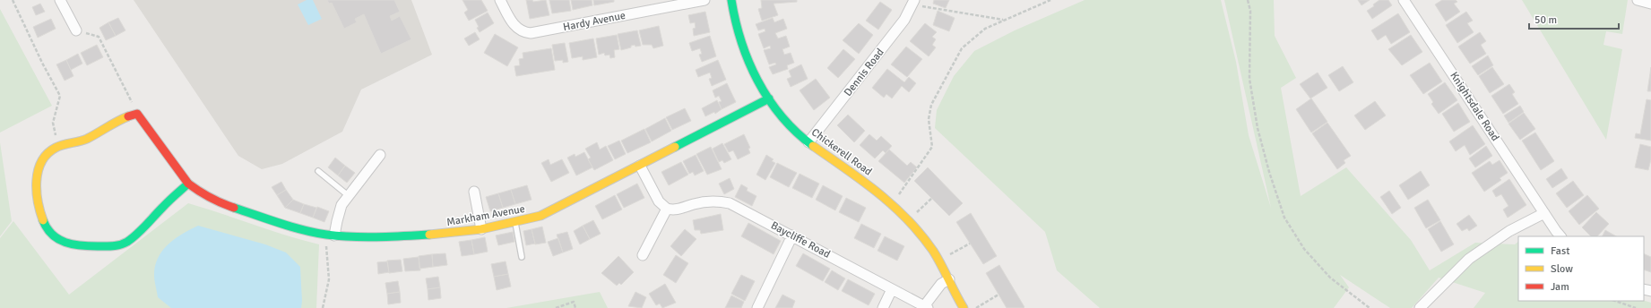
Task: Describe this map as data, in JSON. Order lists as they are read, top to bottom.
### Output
{
  "streets": {
    "street": [
      "Hardy Avenue",
      "Dennis Road",
      "Knightsdale Road",
      "Chickerell Road",
      "Markham Avenue",
      "Baycliffe Road"
    ]
  },
  "crossings": [
    ["Dennis Road", "Chickerell Road"],
    ["Chickerell Road", "Markham Avenue"]
  ],
  "legend": ["Fast", "Slow", "Jam"],
  "scale_bar": "50 m"
}
